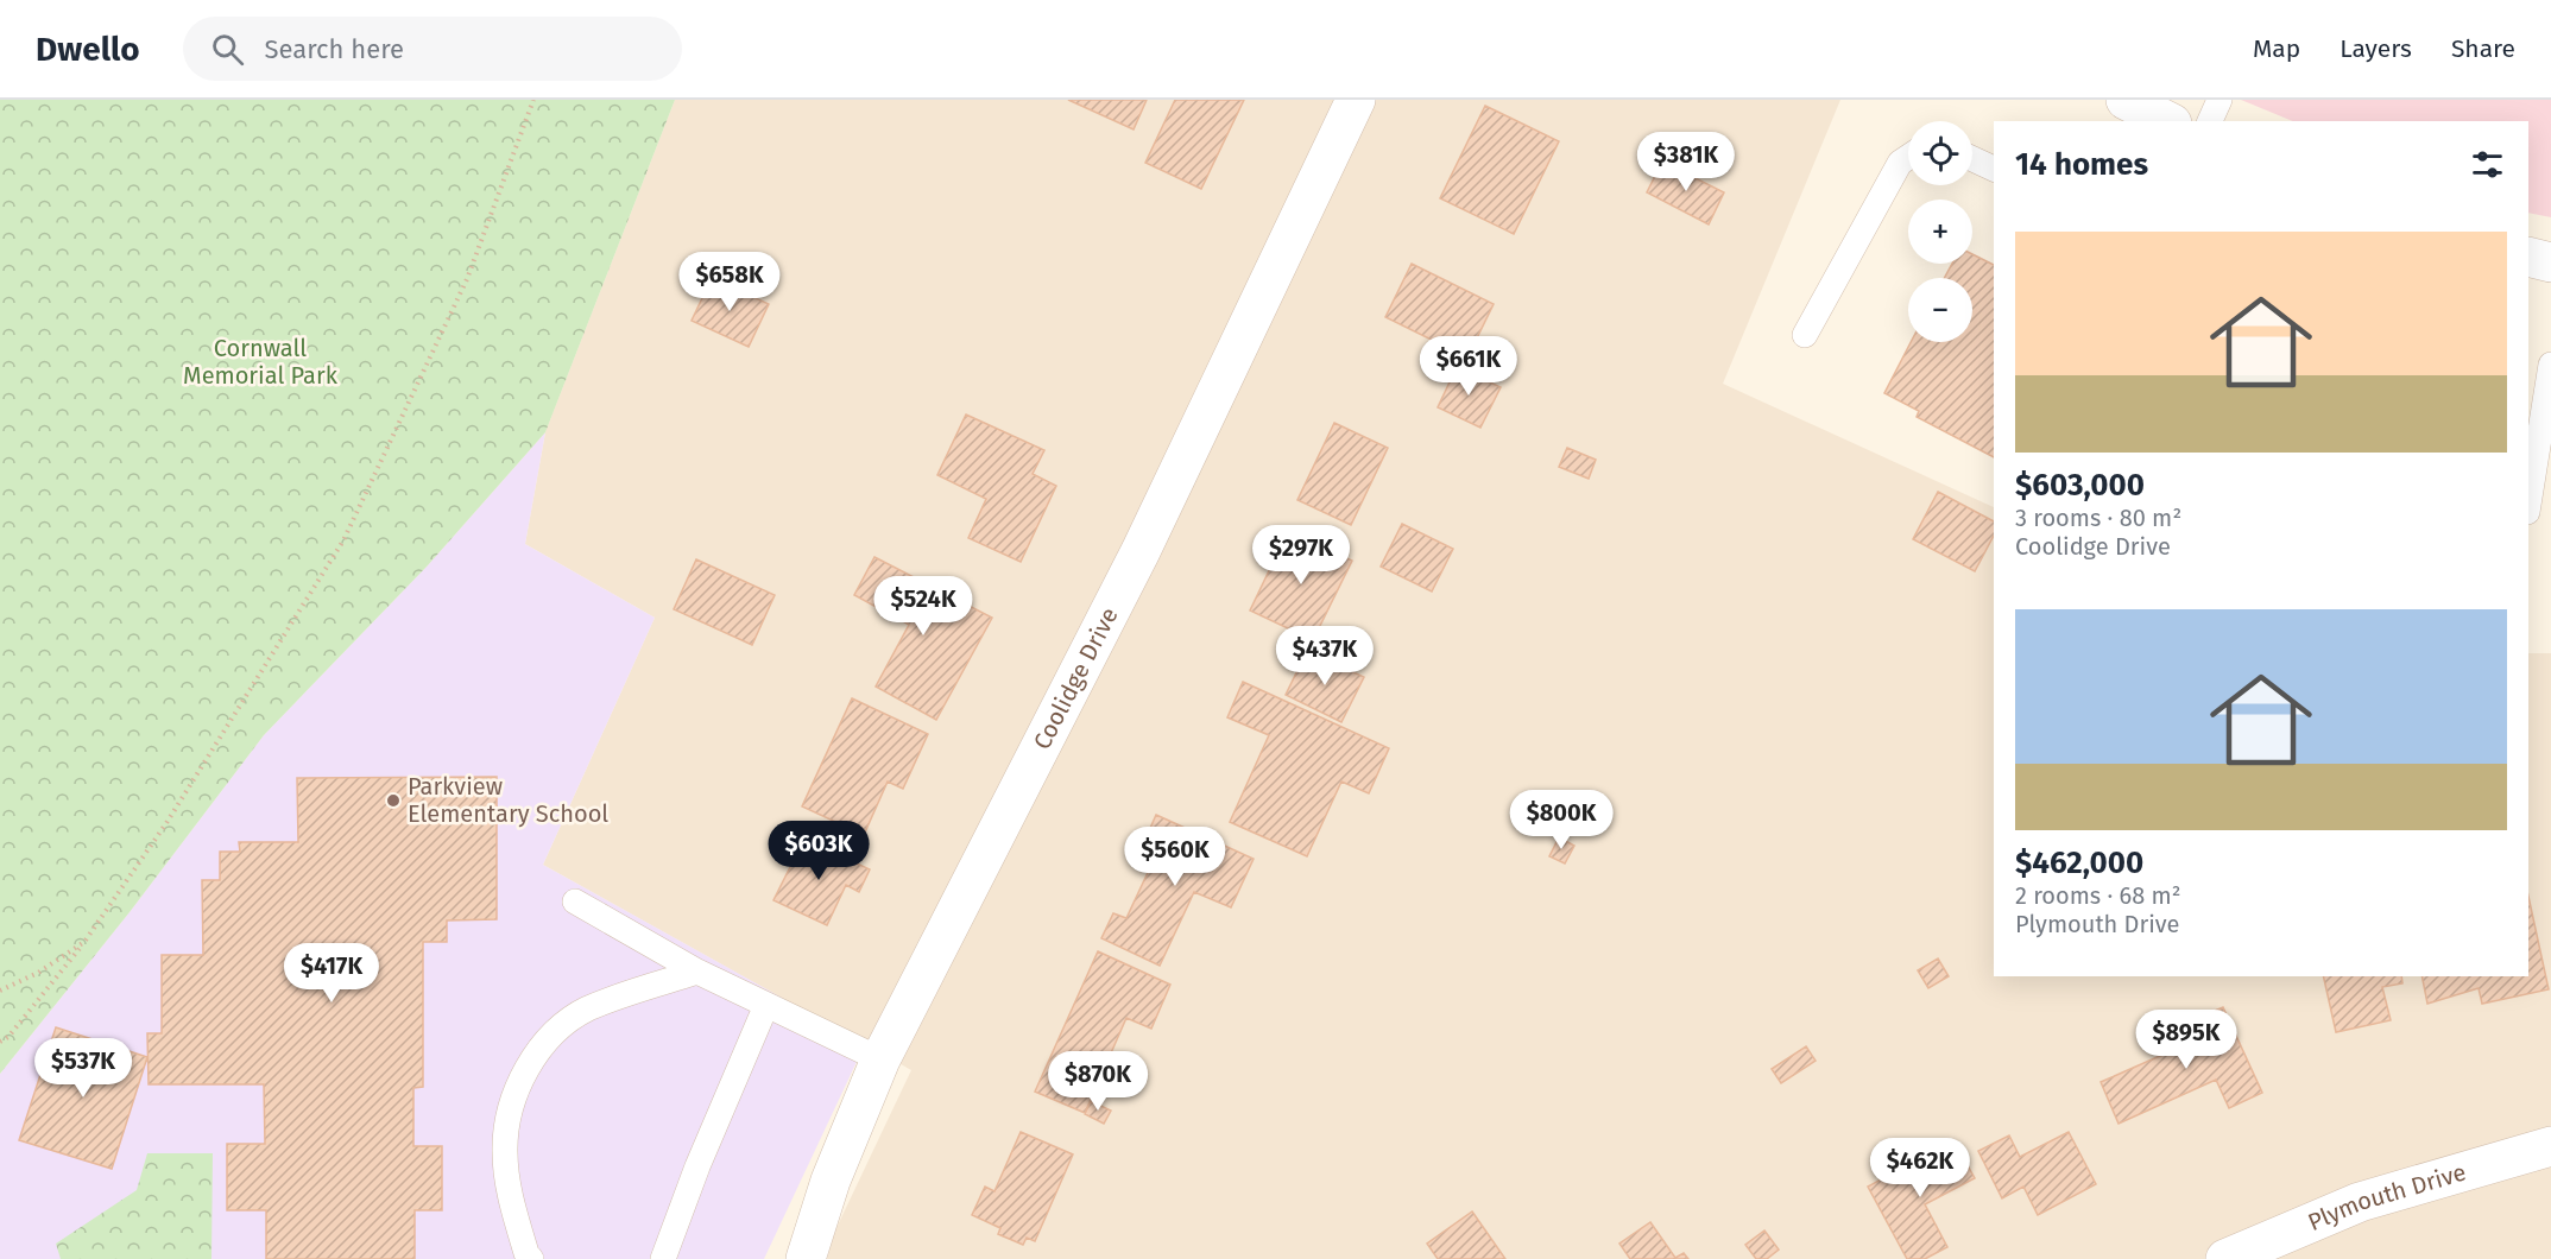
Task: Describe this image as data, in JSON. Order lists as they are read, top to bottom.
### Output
{
  "streets": {
    "street": ["Coolidge Drive", "Plymouth Drive"]
  },
  "parks": ["Cornwall Memorial Park"],
  "places": ["Parkview Elementary School"],
  "page": {
    "header": "Dwello",
    "search": "Search here",
    "nav": ["Map", "Layers", "Share"],
    "map_buttons": ["+", "−"],
    "heading": "14 homes",
    "price": [
      "$381K",
      "$658K",
      "$661K",
      "$297K",
      "$524K",
      "$437K",
      "$800K",
      "$603K",
      "$560K",
      "$417K",
      "$895K",
      "$537K",
      "$870K",
      "$462K"
    ],
    "list": [
      {
        "name": "$603,000",
        "note": "3 rooms · 80 m² · Coolidge Drive"
      },
      {
        "name": "$462,000",
        "note": "2 rooms · 68 m² · Plymouth Drive"
      }
    ]
  }
}
